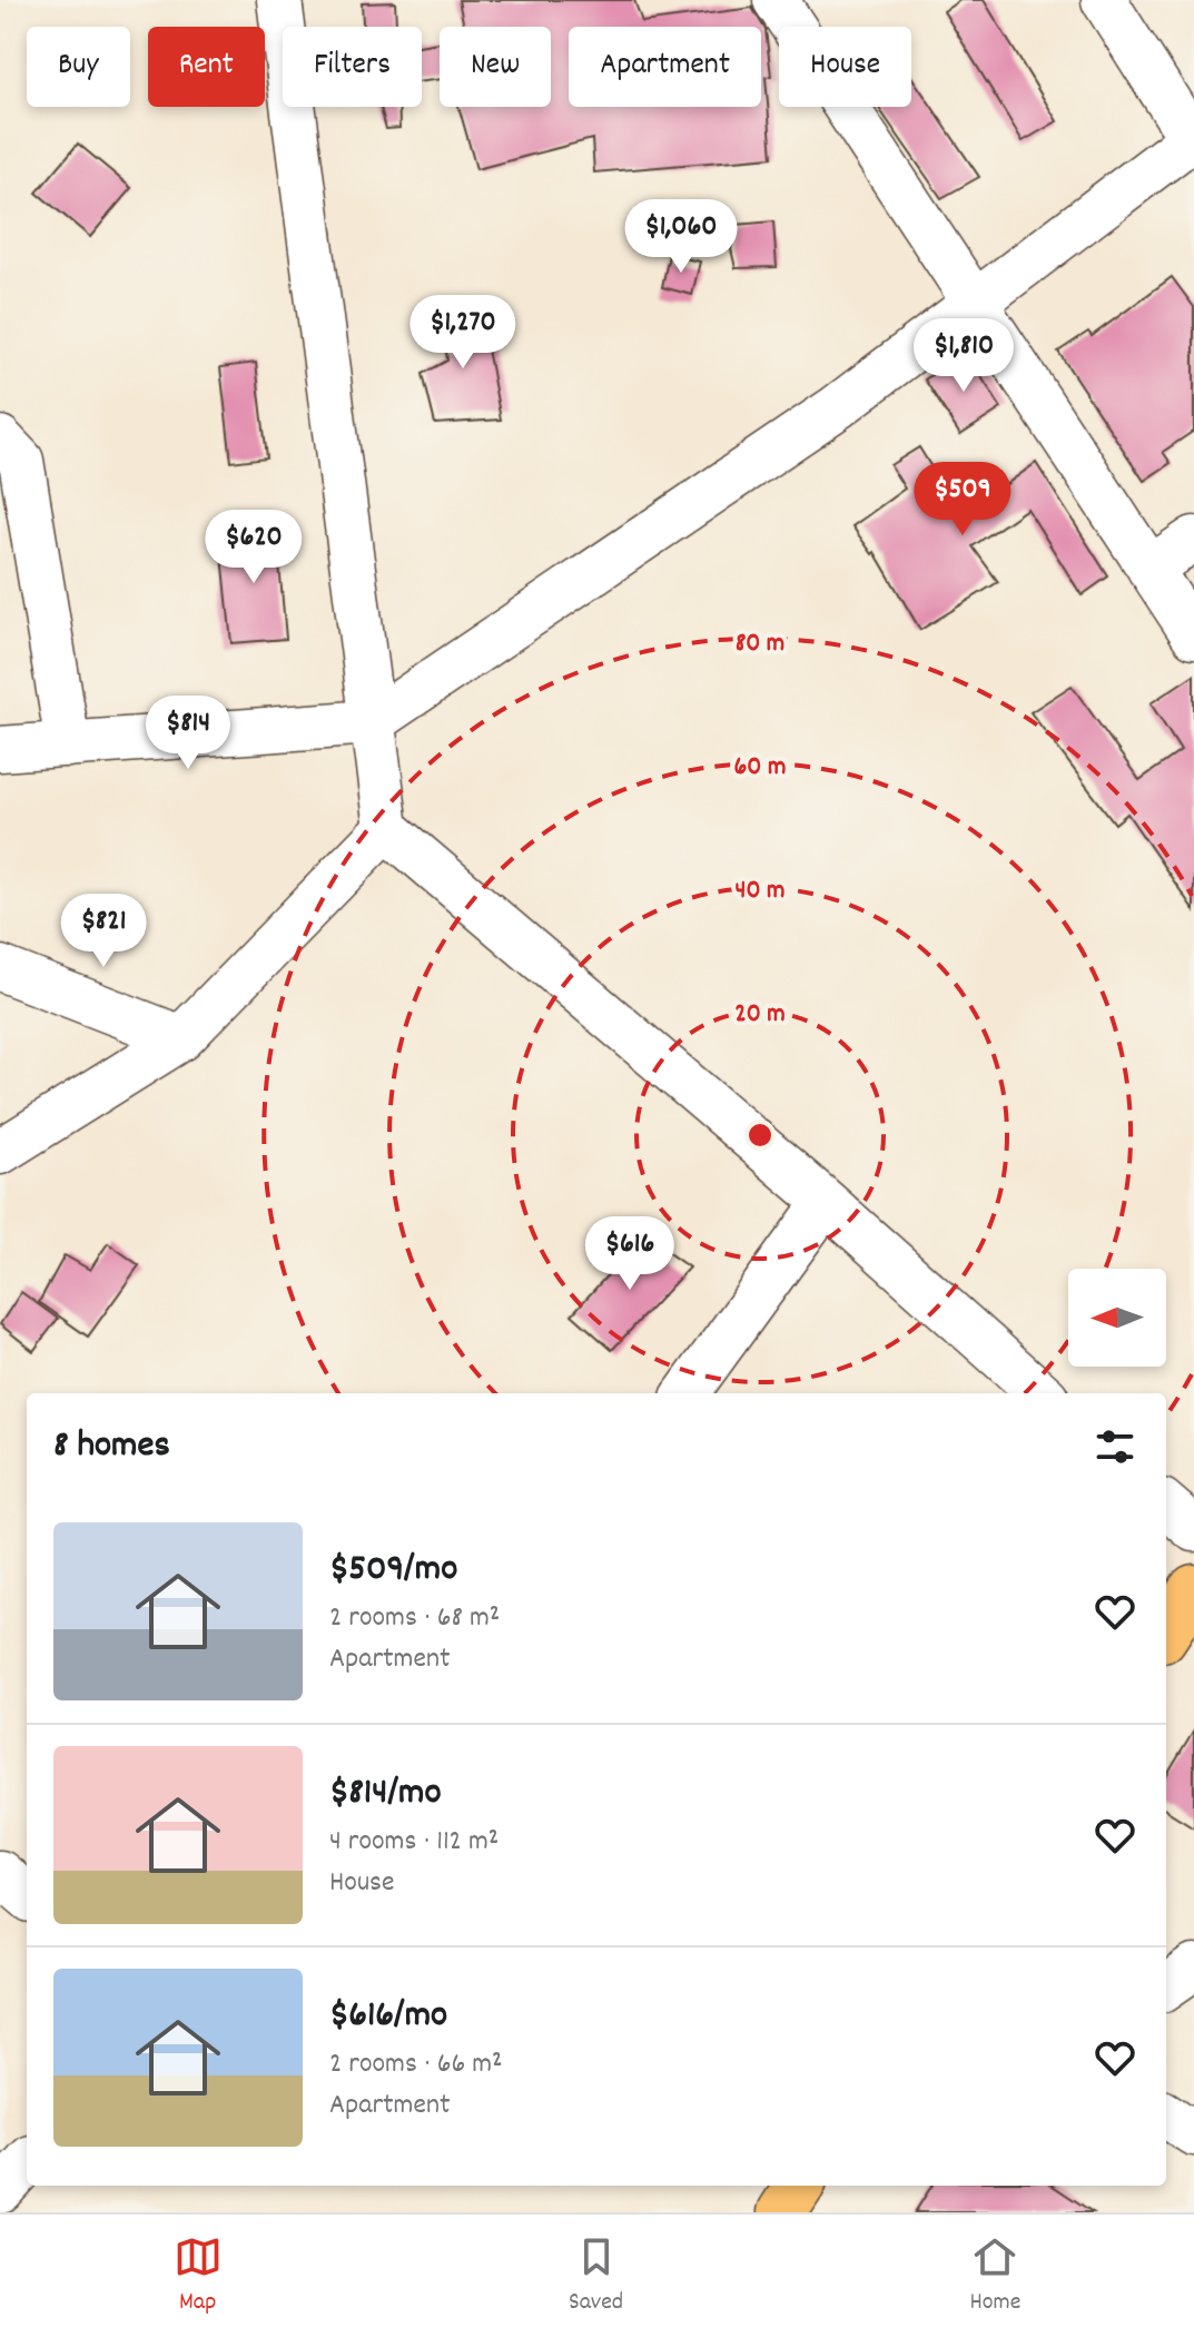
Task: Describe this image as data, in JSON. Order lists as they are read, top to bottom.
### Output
{
  "north": "left",
  "page": {
    "chip": [
      "Buy",
      "Rent",
      "Filters",
      "New",
      "Apartment",
      "House"
    ],
    "price": [
      "$1,060",
      "$1,270",
      "$1,810",
      "$509",
      "$620",
      "$814",
      "$821",
      "$616"
    ],
    "heading": "8 homes",
    "list": [
      {
        "name": "$509/mo",
        "note": "2 rooms · 68 m² · Apartment"
      },
      {
        "name": "$814/mo",
        "note": "4 rooms · 112 m² · House"
      },
      {
        "name": "$616/mo",
        "note": "2 rooms · 66 m² · Apartment"
      }
    ],
    "tabs": ["Map", "Saved", "Home"]
  },
  "rings": [
    "80 m",
    "60 m",
    "40 m",
    "20 m"
  ]
}
